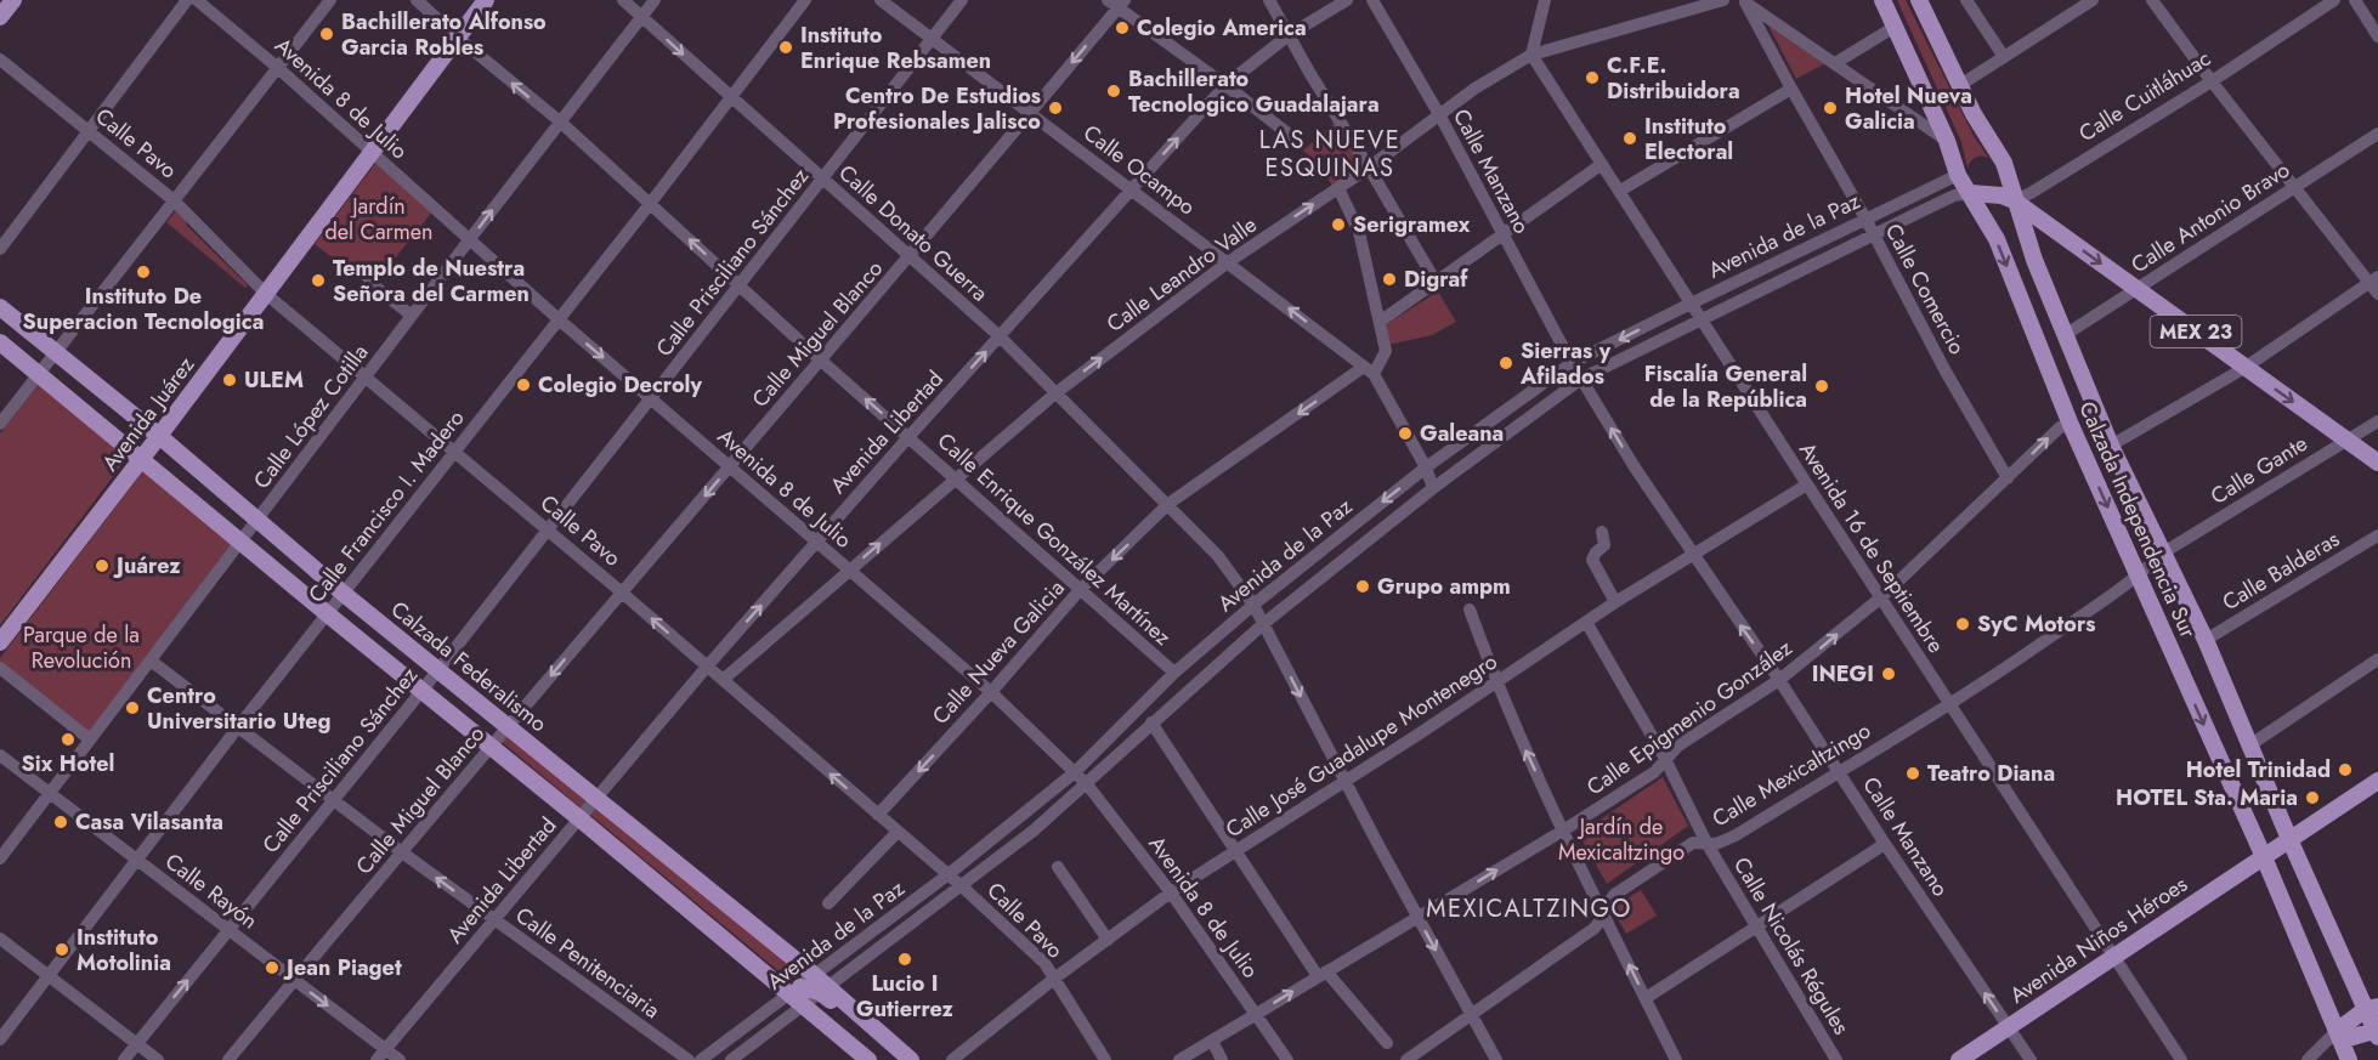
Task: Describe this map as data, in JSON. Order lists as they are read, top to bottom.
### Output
{
  "streets": {
    "main road": [
      "MEX 23",
      "Avenida Juárez",
      "Calzada Independencia Sur",
      "Calzada Federalismo",
      "Avenida Niños Héroes"
    ],
    "street": [
      "Calle Cuitláhuac",
      "Avenida 8 de Julio",
      "Calle Pavo",
      "Calle Ocampo",
      "Calle Manzano",
      "Calle Antonio Bravo",
      "Calle Donato Guerra",
      "Avenida de la Paz",
      "Calle Prisciliano Sánchez",
      "Calle Leandro Valle",
      "Calle Comercio",
      "Calle Miguel Blanco",
      "Calle López Cotilla",
      "Avenida Libertad",
      "Calle Gante",
      "Calle Francisco I. Madero",
      "Calle Enrique González Martínez",
      "Avenida 16 de Septiembre",
      "Calle Balderas",
      "Calle Nueva Galicia",
      "Calle Epigmenio González",
      "Calle José Guadalupe Montenegro",
      "Calle Mexicaltzingo",
      "Calle Rayón",
      "Calle Nicolás Régules",
      "Calle Penitenciaria"
    ]
  },
  "crossings": [
    ["Calle Cuitláhuac", "MEX 23"],
    ["Calle Cuitláhuac", "Calzada Independencia Sur"],
    ["Avenida 8 de Julio", "Avenida de la Paz"],
    ["Avenida 8 de Julio", "Calle Prisciliano Sánchez"],
    ["Avenida 8 de Julio", "Calle Leandro Valle"],
    ["Avenida 8 de Julio", "Calle Miguel Blanco"],
    ["Avenida 8 de Julio", "Avenida Juárez"],
    ["Avenida 8 de Julio", "Calle López Cotilla"],
    ["Avenida 8 de Julio", "Avenida Libertad"],
    ["Avenida 8 de Julio", "Calle Francisco I. Madero"],
    ["Avenida 8 de Julio", "Calle Nueva Galicia"],
    ["Avenida 8 de Julio", "Calle Epigmenio González"],
    ["Avenida 8 de Julio", "Calle José Guadalupe Montenegro"],
    ["Calle Pavo", "Avenida de la Paz"],
    ["Calle Pavo", "Calle Prisciliano Sánchez"],
    ["Calle Pavo", "Calle Leandro Valle"],
    ["Calle Pavo", "Calle Miguel Blanco"],
    ["Calle Pavo", "Avenida Juárez"],
    ["Calle Pavo", "Calle López Cotilla"],
    ["Calle Pavo", "Avenida Libertad"],
    ["Calle Pavo", "Calle Francisco I. Madero"],
    ["Calle Pavo", "Calle Nueva Galicia"],
    ["Calle Pavo", "Calle José Guadalupe Montenegro"],
    ["Calle Ocampo", "Calle Prisciliano Sánchez"],
    ["Calle Ocampo", "Calle Leandro Valle"],
    ["Calle Ocampo", "Calle Miguel Blanco"],
    ["Calle Ocampo", "Avenida Libertad"],
    ["Calle Ocampo", "Calle Nueva Galicia"],
    ["Calle Manzano", "Avenida de la Paz"],
    ["Calle Manzano", "Calle Leandro Valle"],
    ["Calle Manzano", "Calle Epigmenio González"],
    ["Calle Manzano", "Calle José Guadalupe Montenegro"],
    ["Calle Manzano", "Calle Mexicaltzingo"],
    ["Calle Manzano", "Avenida Niños Héroes"],
    ["Calle Antonio Bravo", "MEX 23"],
    ["Calle Antonio Bravo", "Calzada Independencia Sur"],
    ["Calle Donato Guerra", "Avenida de la Paz"],
    ["Calle Donato Guerra", "Calle Prisciliano Sánchez"],
    ["Calle Donato Guerra", "Calle Leandro Valle"],
    ["Calle Donato Guerra", "Calle Miguel Blanco"],
    ["Calle Donato Guerra", "Calle López Cotilla"],
    ["Calle Donato Guerra", "Avenida Libertad"],
    ["Calle Donato Guerra", "Calle Francisco I. Madero"],
    ["Calle Donato Guerra", "Calle Nueva Galicia"],
    ["Avenida de la Paz", "Calle Comercio"],
    ["Avenida de la Paz", "Calzada Independencia Sur"],
    ["Avenida de la Paz", "Calle Enrique González Martínez"],
    ["Avenida de la Paz", "Avenida 16 de Septiembre"],
    ["Avenida de la Paz", "Calzada Federalismo"],
    ["Calle Prisciliano Sánchez", "Calle Enrique González Martínez"],
    ["Calle Prisciliano Sánchez", "Calzada Federalismo"],
    ["Calle Prisciliano Sánchez", "Calle Rayón"],
    ["Calle Prisciliano Sánchez", "Calle Penitenciaria"],
    ["Calle Leandro Valle", "Calle Enrique González Martínez"],
    ["Calle Leandro Valle", "Avenida 16 de Septiembre"],
    ["Calle Comercio", "Calle Epigmenio González"],
    ["MEX 23", "Calle Gante"],
    ["MEX 23", "Calzada Independencia Sur"],
    ["Calle Miguel Blanco", "Calle Enrique González Martínez"],
    ["Calle Miguel Blanco", "Calzada Federalismo"],
    ["Calle Miguel Blanco", "Calle Rayón"],
    ["Calle Miguel Blanco", "Calle Penitenciaria"],
    ["Avenida Juárez", "Calle Enrique González Martínez"],
    ["Avenida Juárez", "Calzada Federalismo"],
    ["Calle López Cotilla", "Calle Enrique González Martínez"],
    ["Calle López Cotilla", "Calzada Federalismo"],
    ["Calle López Cotilla", "Calle Rayón"],
    ["Calle López Cotilla", "Calle Penitenciaria"],
    ["Avenida Libertad", "Calle Enrique González Martínez"],
    ["Avenida Libertad", "Calzada Federalismo"],
    ["Avenida Libertad", "Calle Rayón"],
    ["Avenida Libertad", "Calle Penitenciaria"],
    ["Calle Gante", "Calzada Independencia Sur"],
    ["Calle Gante", "Calle Mexicaltzingo"],
    ["Calle Francisco I. Madero", "Calle Enrique González Martínez"],
    ["Calle Francisco I. Madero", "Calzada Federalismo"],
    ["Calle Francisco I. Madero", "Calle Rayón"],
    ["Calle Francisco I. Madero", "Calle Penitenciaria"],
    ["Calzada Independencia Sur", "Calle Balderas"],
    ["Calzada Independencia Sur", "Calle Epigmenio González"],
    ["Calzada Independencia Sur", "Calle Mexicaltzingo"],
    ["Calzada Independencia Sur", "Avenida Niños Héroes"],
    ["Calle Enrique González Martínez", "Calle Nueva Galicia"],
    ["Avenida 16 de Septiembre", "Calle Epigmenio González"],
    ["Avenida 16 de Septiembre", "Calle José Guadalupe Montenegro"],
    ["Avenida 16 de Septiembre", "Calle Mexicaltzingo"],
    ["Avenida 16 de Septiembre", "Avenida Niños Héroes"],
    ["Calle Epigmenio González", "Calle Nicolás Régules"],
    ["Calle José Guadalupe Montenegro", "Calle Nicolás Régules"],
    ["Calle Mexicaltzingo", "Calle Nicolás Régules"]
  ],
  "one_way": [
    "Calle Manzano",
    "Calle Leandro Valle",
    "Calle Miguel Blanco",
    "Calle Enrique González Martínez",
    "Calle Nueva Galicia",
    "Calle Epigmenio González"
  ],
  "districts": ["LAS NUEVE ESQUINAS", "MEXICALTZINGO"],
  "parks": ["Jardín del Carmen", "Parque de la Revolución", "Jardín de Mexicaltzingo"],
  "places": [
    "Colegio America",
    "Bachillerato Alfonso Garcia Robles",
    "Instituto Enrique Rebsamen",
    "C.F.E. Distribuidora",
    "Bachillerato Tecnologico Guadalajara",
    "Centro De Estudios Profesionales Jalisco",
    "Hotel Nueva Galicia",
    "Instituto Electoral",
    "Serigramex",
    "Instituto De Superacion Tecnologica",
    "Digraf",
    "Templo de Nuestra Señora del Carmen",
    "Sierras y Afilados",
    "ULEM",
    "Colegio Decroly",
    "Fiscalía General de la República",
    "Galeana",
    "Juárez",
    "Grupo ampm",
    "SyC Motors",
    "INEGI",
    "Centro Universitario Uteg",
    "Six Hotel",
    "Hotel Trinidad",
    "Teatro Diana",
    "HOTEL Sta. Maria",
    "Casa Vilasanta",
    "Instituto Motolinia",
    "Lucio I Gutierrez",
    "Jean Piaget"
  ]
}
